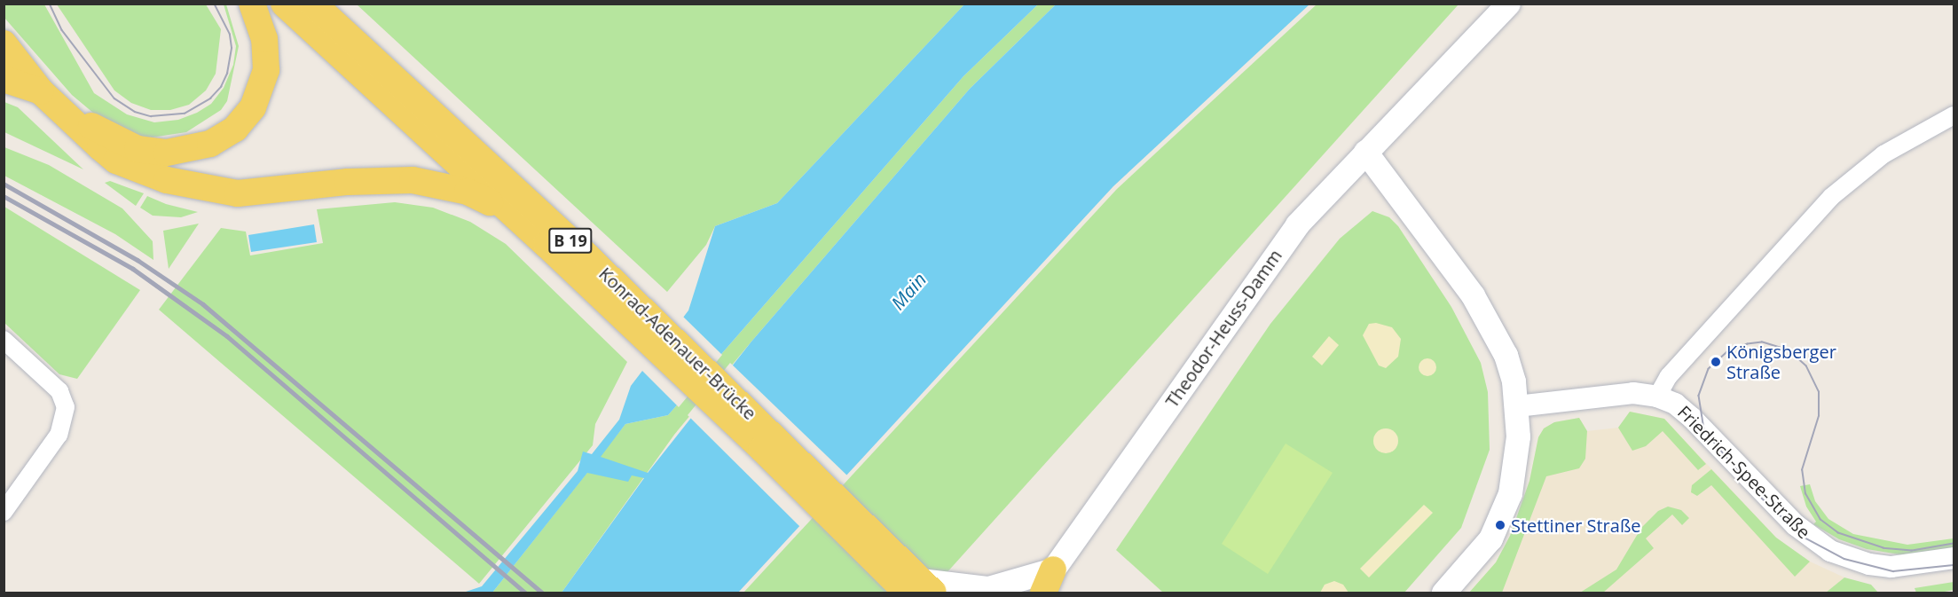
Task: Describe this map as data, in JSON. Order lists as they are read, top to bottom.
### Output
{
  "streets": {
    "main road": ["B 19", "Theodor-Heuss-Damm", "Konrad-Adenauer-Brücke"],
    "street": ["Friedrich-Spee-Straße"]
  },
  "crossings": [
    ["B 19", "Konrad-Adenauer-Brücke"],
    ["Theodor-Heuss-Damm", "Konrad-Adenauer-Brücke"]
  ],
  "water": ["Main"],
  "places": ["Königsberger Straße", "Stettiner Straße"]
}
